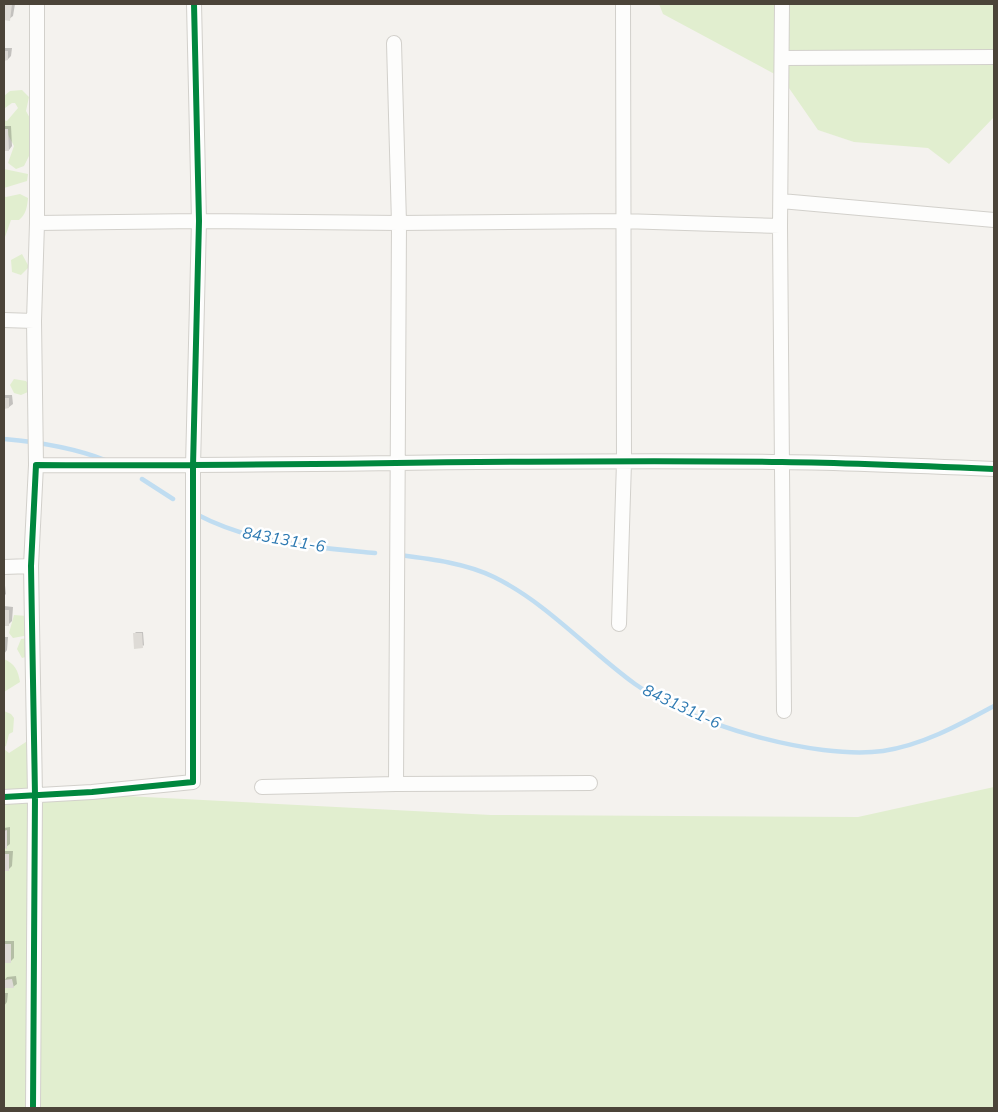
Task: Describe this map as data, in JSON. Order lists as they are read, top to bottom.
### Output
{
  "water": ["8431311-6"]
}
